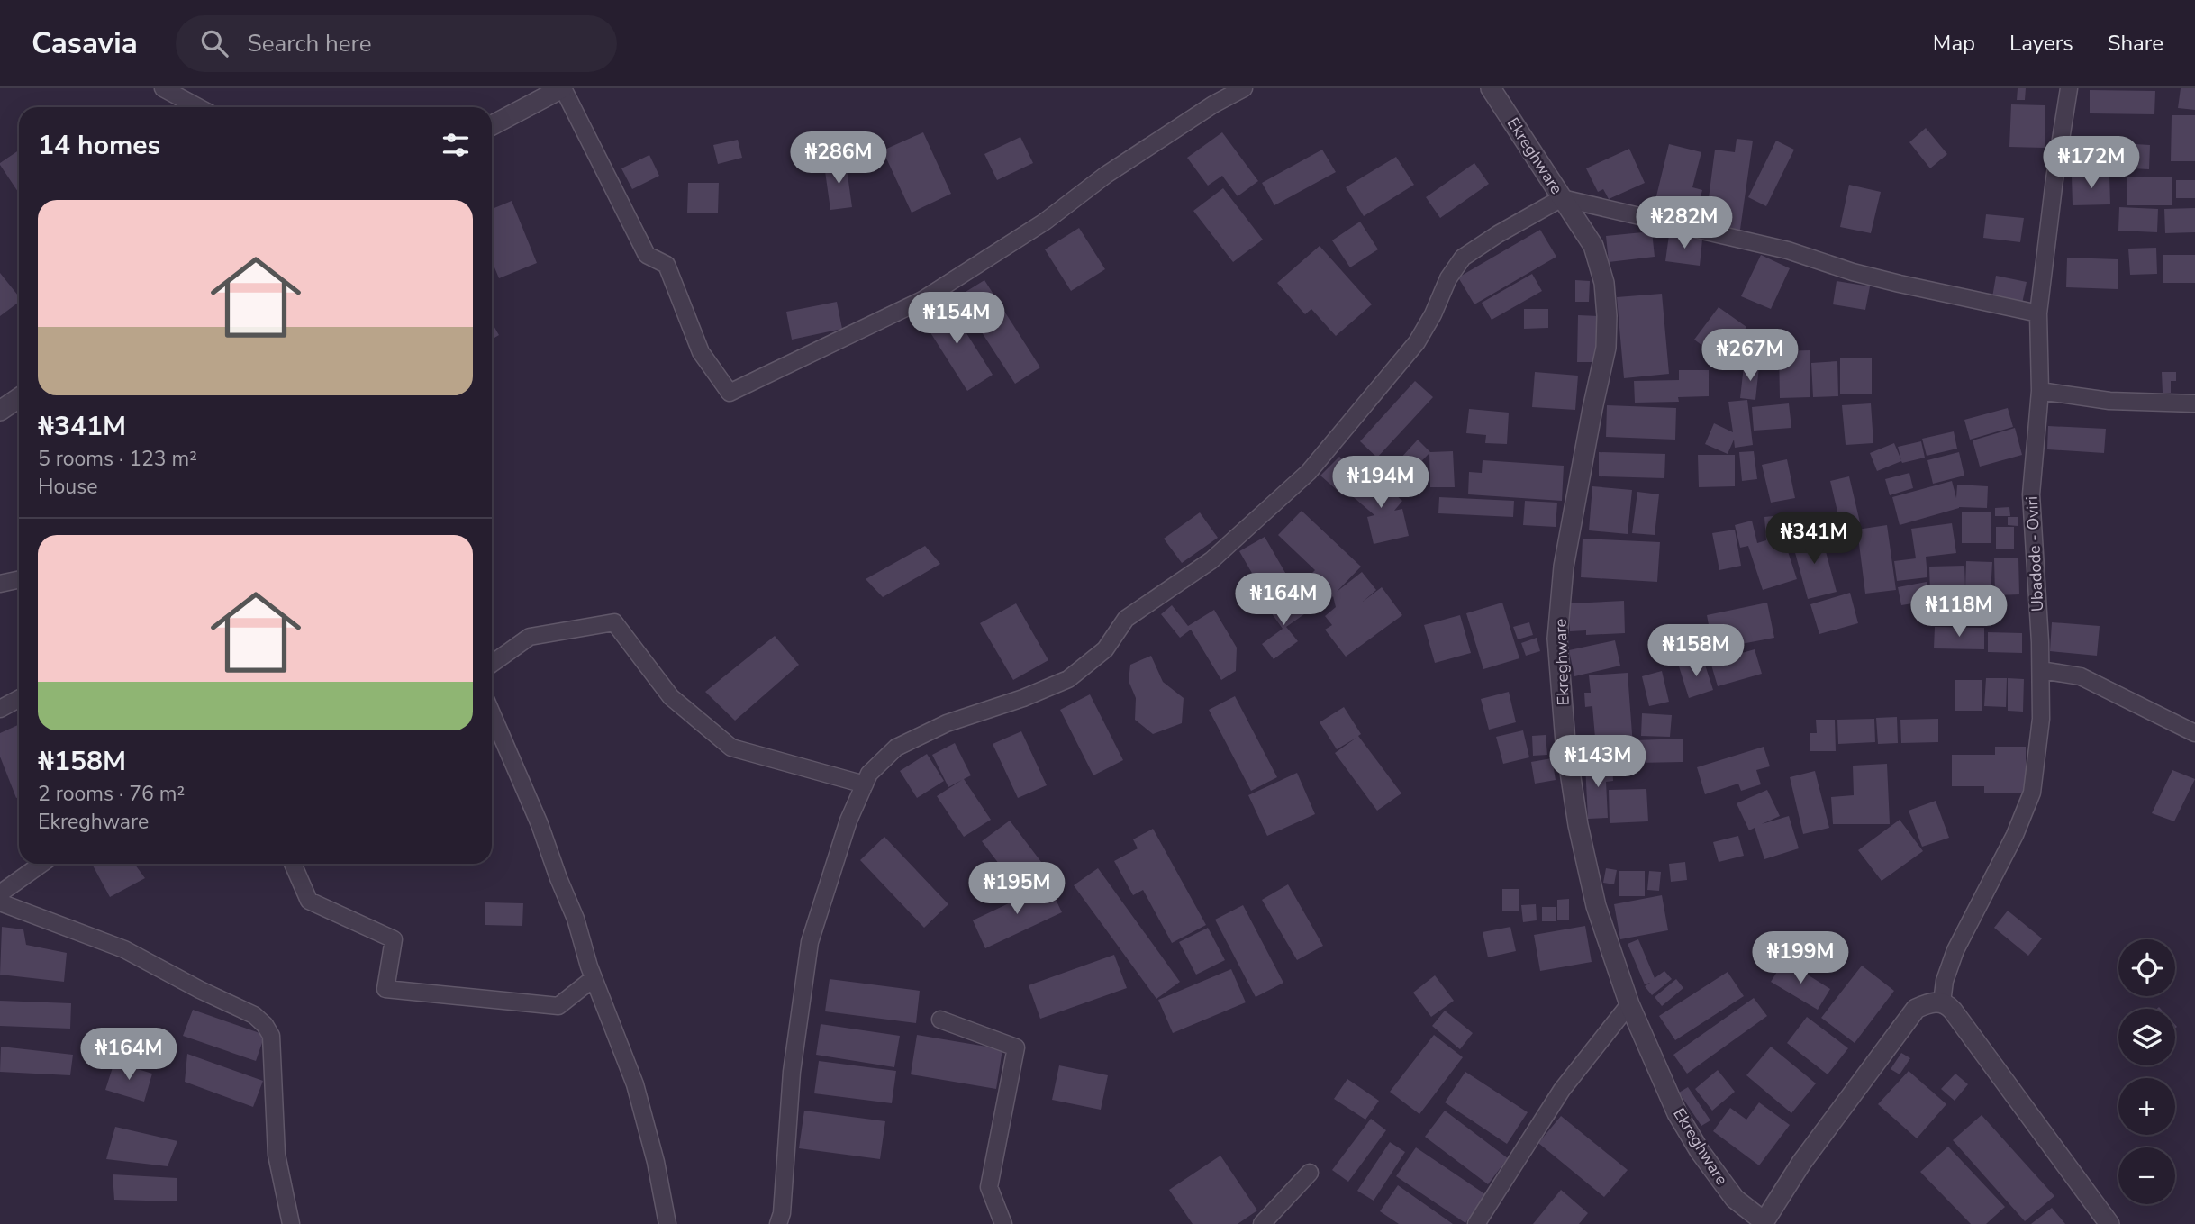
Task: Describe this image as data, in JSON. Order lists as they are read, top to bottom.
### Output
{
  "streets": {
    "street": ["Ekreghware", "Ubadode - Oviri"]
  },
  "page": {
    "header": "Casavia",
    "search": "Search here",
    "nav": ["Map", "Layers", "Share"],
    "heading": "14 homes",
    "price": [
      "₦286M",
      "₦172M",
      "₦282M",
      "₦154M",
      "₦267M",
      "₦194M",
      "₦341M",
      "₦164M",
      "₦118M",
      "₦158M",
      "₦143M",
      "₦195M",
      "₦199M",
      "₦164M"
    ],
    "list": [
      {
        "name": "₦341M",
        "note": "5 rooms · 123 m² · House"
      },
      {
        "name": "₦158M",
        "note": "2 rooms · 76 m² · Ekreghware"
      }
    ],
    "map_buttons": ["+", "−"]
  }
}
